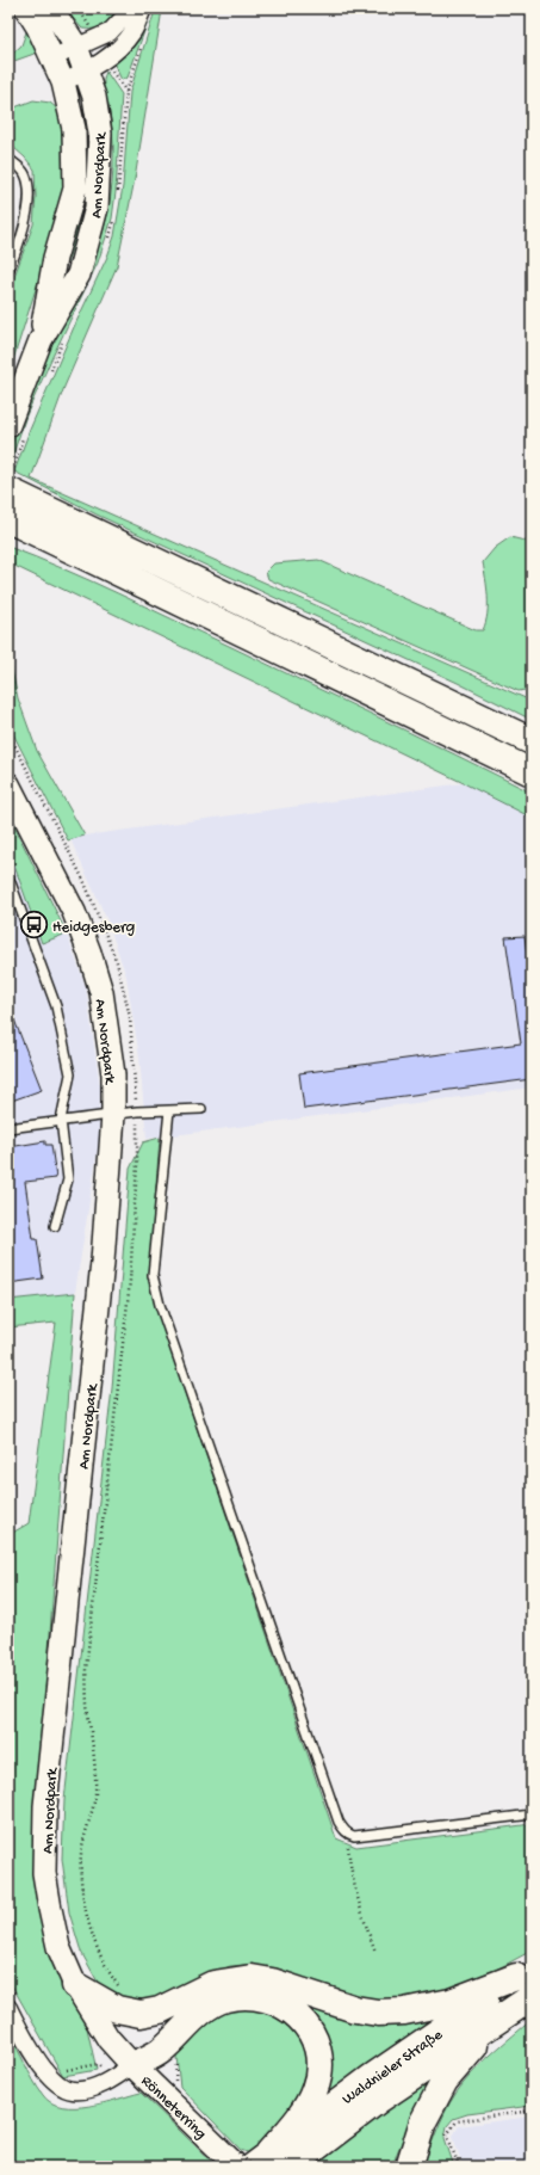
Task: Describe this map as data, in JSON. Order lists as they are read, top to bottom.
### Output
{
  "streets": {
    "highway": ["Waldnieler Straße"],
    "street": ["Am Nordpark", "Rönneterring"]
  },
  "crossings": [
    ["Am Nordpark", "Rönneterring"],
    ["Waldnieler Straße", "Rönneterring"]
  ],
  "places": {
    "bus stop": ["Heidgesberg"]
  }
}
